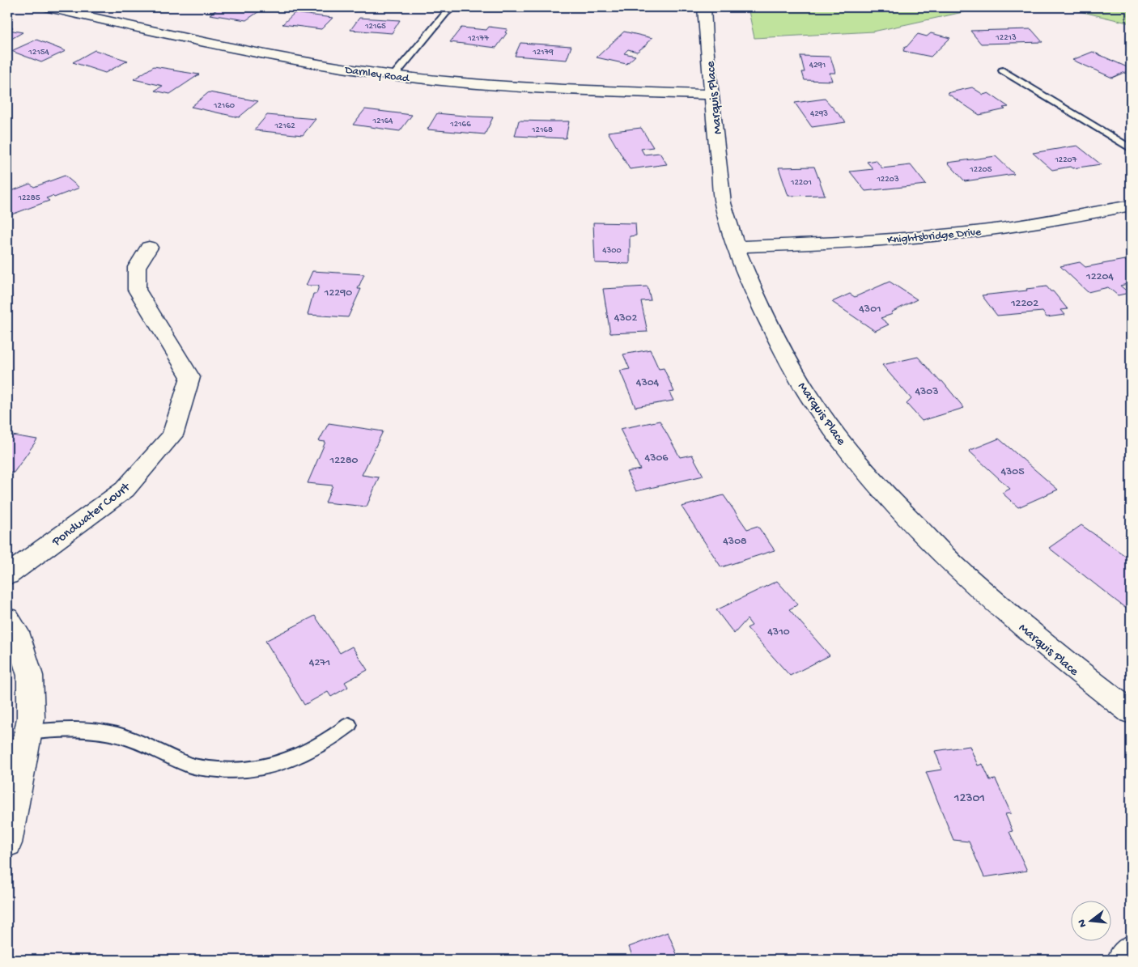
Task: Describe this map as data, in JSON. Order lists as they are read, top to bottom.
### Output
{
  "streets": {
    "street": [
      "Darnley Road",
      "Marquis Place",
      "Knightsbridge Drive",
      "Pondwater Court"
    ]
  },
  "crossings": [
    ["Darnley Road", "Marquis Place"],
    ["Marquis Place", "Knightsbridge Drive"]
  ],
  "house_numbers": [
    "12165",
    "12213",
    "12177",
    "12154",
    "12179",
    "4291",
    "12160",
    "4293",
    "12164",
    "12166",
    "12162",
    "12168",
    "12207",
    "12205",
    "12203",
    "12201",
    "12285",
    "4300",
    "12204",
    "12290",
    "12202",
    "4301",
    "4302",
    "4304",
    "4303",
    "4306",
    "12280",
    "4305",
    "4308",
    "4310",
    "4271",
    "12301"
  ],
  "north": "left"
}
